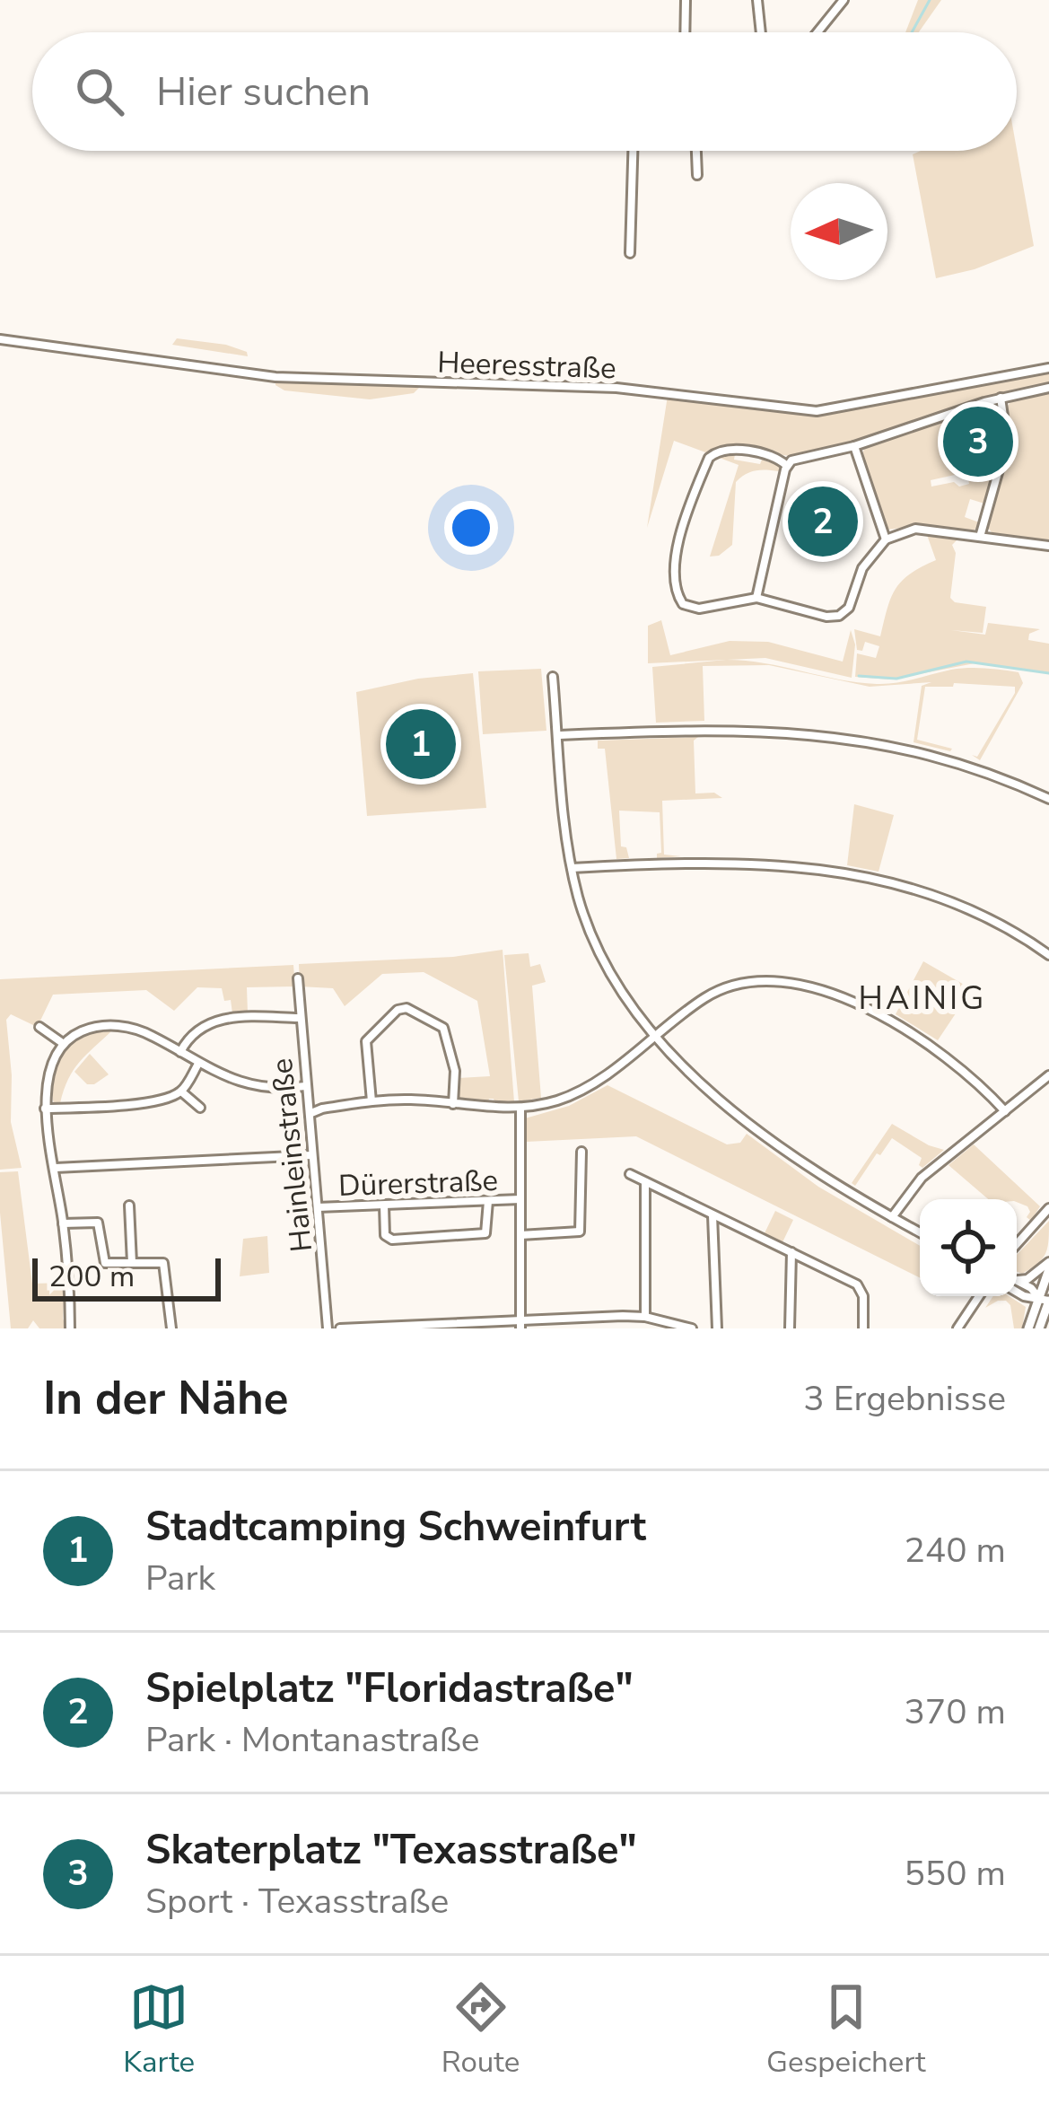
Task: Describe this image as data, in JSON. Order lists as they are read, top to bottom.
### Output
{
  "streets": {
    "street": ["Heeresstraße", "Hainleinstraße", "Dürerstraße"]
  },
  "crossings": [
    ["Hainleinstraße", "Dürerstraße"]
  ],
  "districts": ["HAINIG"],
  "scale_bar": "200 m",
  "north": "left",
  "page": {
    "search": "Hier suchen",
    "pins": ["3", "2", "1"],
    "scale": "200 m",
    "heading": ["In der Nähe", "3 Ergebnisse"],
    "list": [
      {
        "mark": "1",
        "name": "Stadtcamping Schweinfurt",
        "note": "Park",
        "value": "240 m"
      },
      {
        "mark": "2",
        "name": "Spielplatz \"Floridastraße\"",
        "note": "Park · Montanastraße",
        "value": "370 m"
      },
      {
        "mark": "3",
        "name": "Skaterplatz \"Texasstraße\"",
        "note": "Sport · Texasstraße",
        "value": "550 m"
      }
    ],
    "nav": ["Karte", "Route", "Gespeichert"]
  }
}
